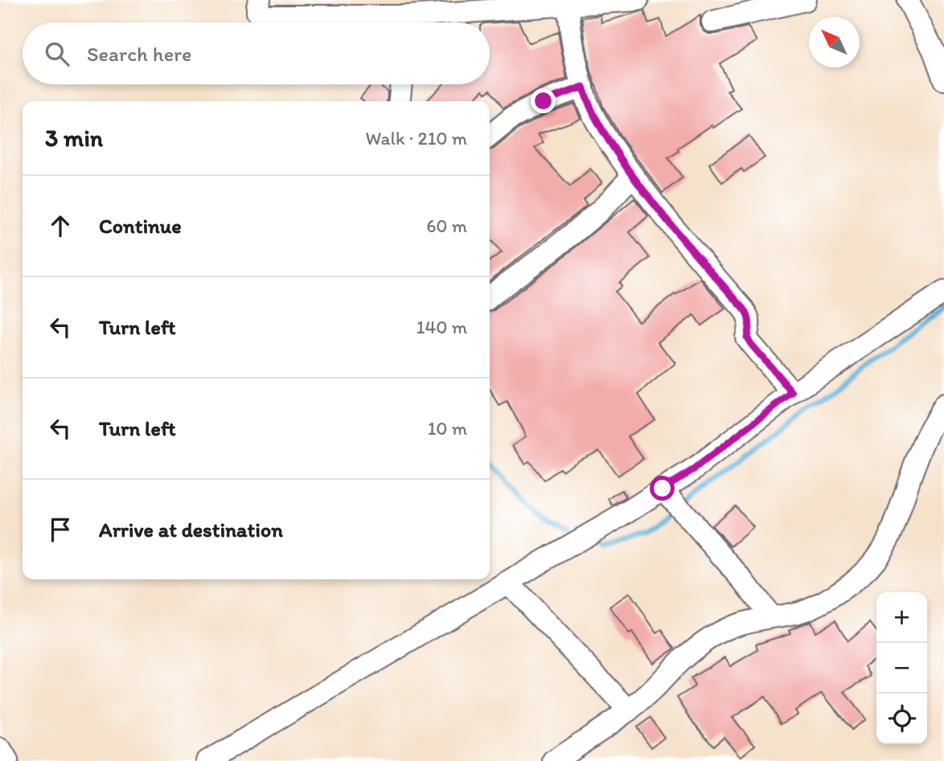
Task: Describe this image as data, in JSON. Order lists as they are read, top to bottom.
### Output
{
  "north": "top left",
  "page": {
    "search": "Search here",
    "heading": ["3 min", "Walk · 210 m"],
    "list": [
      ["Continue", "60 m"],
      ["Turn left", "140 m"],
      ["Turn left", "10 m"],
      "Arrive at destination"
    ],
    "map_buttons": ["+", "−"]
  }
}
